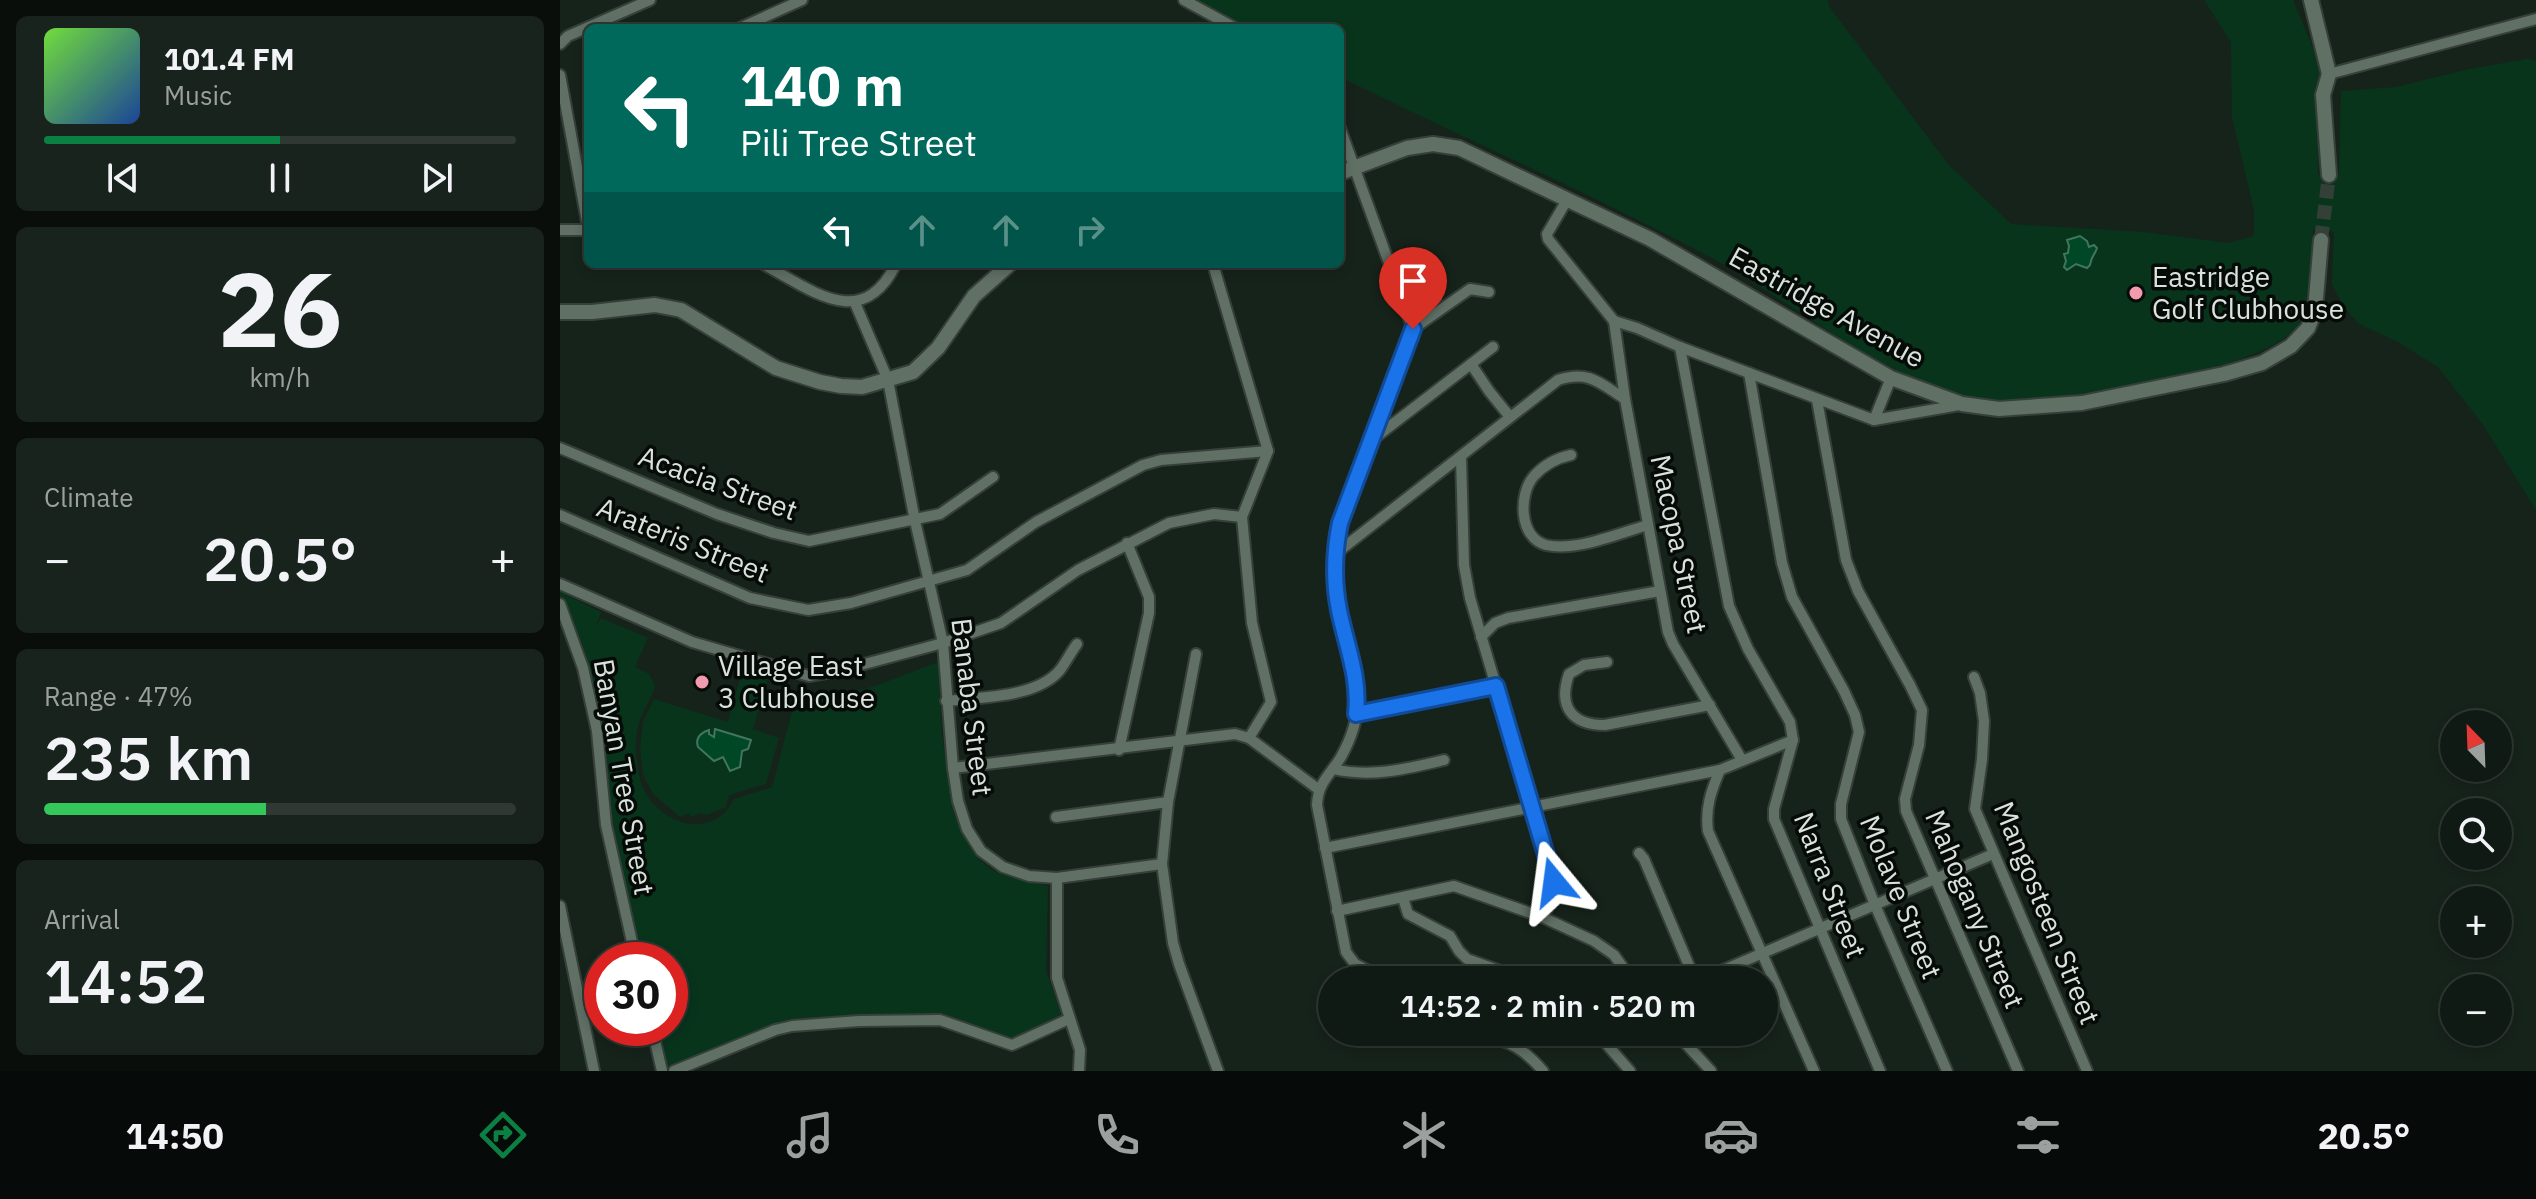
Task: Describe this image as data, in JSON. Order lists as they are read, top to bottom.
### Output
{
  "streets": {
    "street": [
      "Eastridge Avenue",
      "Acacia Street",
      "Arateris Street",
      "Macopa Street",
      "Banaba Street",
      "Banyan Tree Street",
      "Narra Street",
      "Molave Street",
      "Mahogany Street",
      "Mangosteen Street"
    ]
  },
  "crossings": [
    ["Acacia Street", "Banaba Street"],
    ["Arateris Street", "Banaba Street"]
  ],
  "places": ["Eastridge Golf Clubhouse", "Village East 3 Clubhouse"],
  "north": "top left",
  "page": {
    "turn": ["140 m", "Pili Tree Street"],
    "song": ["101.4 FM", "Music"],
    "tile": [
      ["26", "km/h"],
      "Climate",
      ["Range · 47%", "235 km"],
      ["Arrival", "14:52"]
    ],
    "heat": ["−", "20.5°", "+"],
    "map_buttons": ["+", "−"],
    "limit": "30",
    "trip": "14:52 · 2 min · 520 m",
    "tabs": ["14:50", "20.5°"]
  }
}
